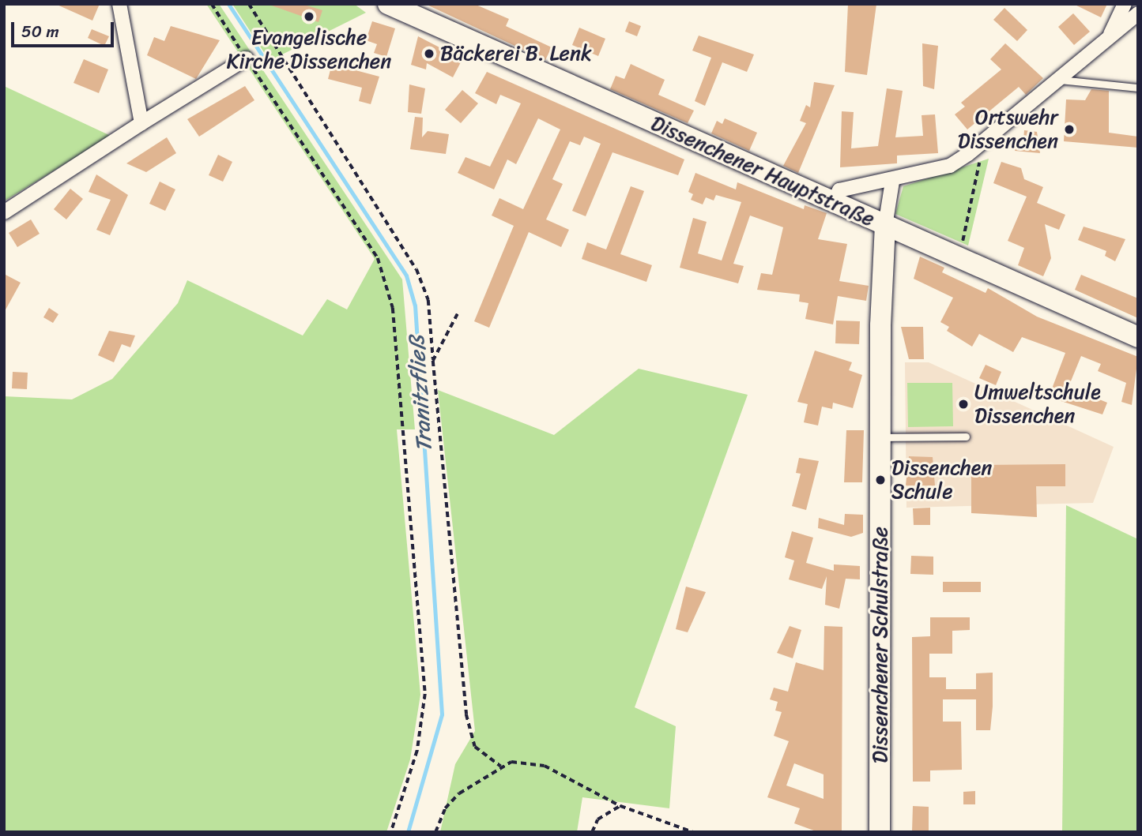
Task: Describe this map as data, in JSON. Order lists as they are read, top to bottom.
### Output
{
  "streets": {
    "main road": ["Dissenchener Hauptstraße", "Dissenchener Schulstraße"]
  },
  "crossings": [
    ["Dissenchener Hauptstraße", "Dissenchener Schulstraße"]
  ],
  "water": ["Tranitzfließ"],
  "places": [
    "Evangelische Kirche Dissenchen",
    "Bäckerei B. Lenk",
    "Ortswehr Dissenchen",
    "Umweltschule Dissenchen",
    "Dissenchen Schule"
  ],
  "scale_bar": "50 m"
}
